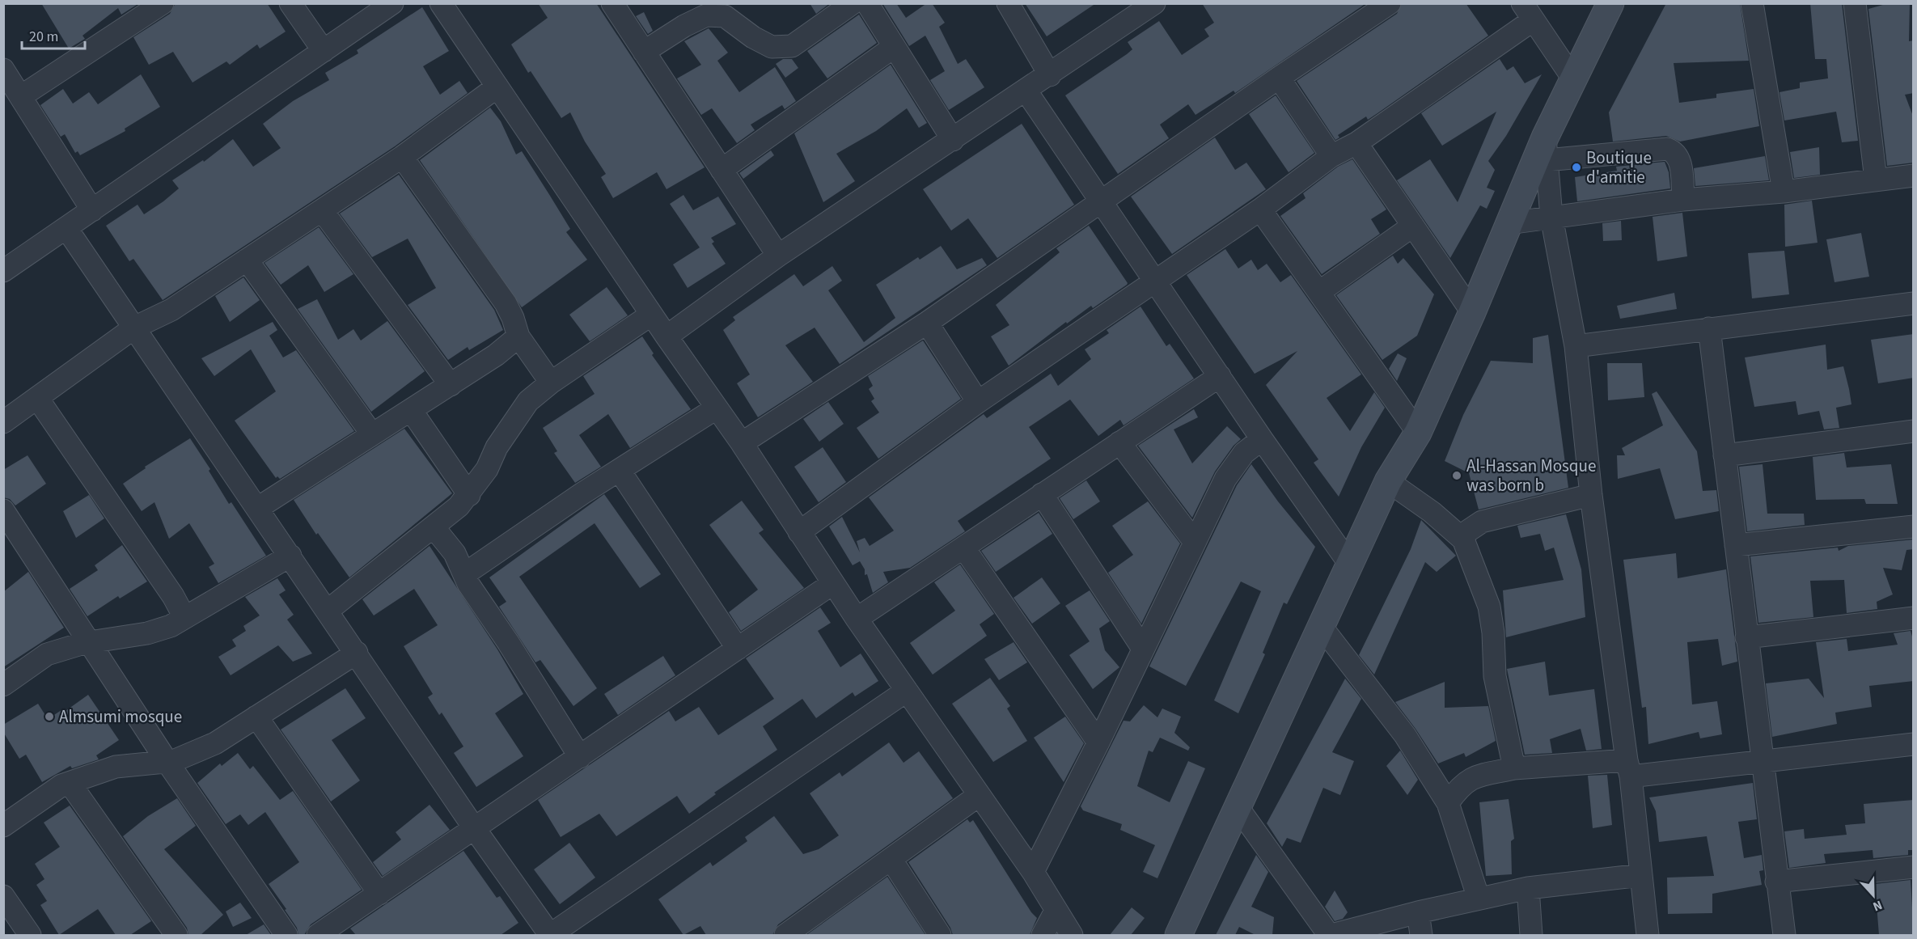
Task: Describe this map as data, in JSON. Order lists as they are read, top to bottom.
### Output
{
  "places": ["Boutique d'amitie", "Al-Hassan Mosque was born b", "Almsumi mosque"],
  "scale_bar": "20 m",
  "north": "bottom"
}
